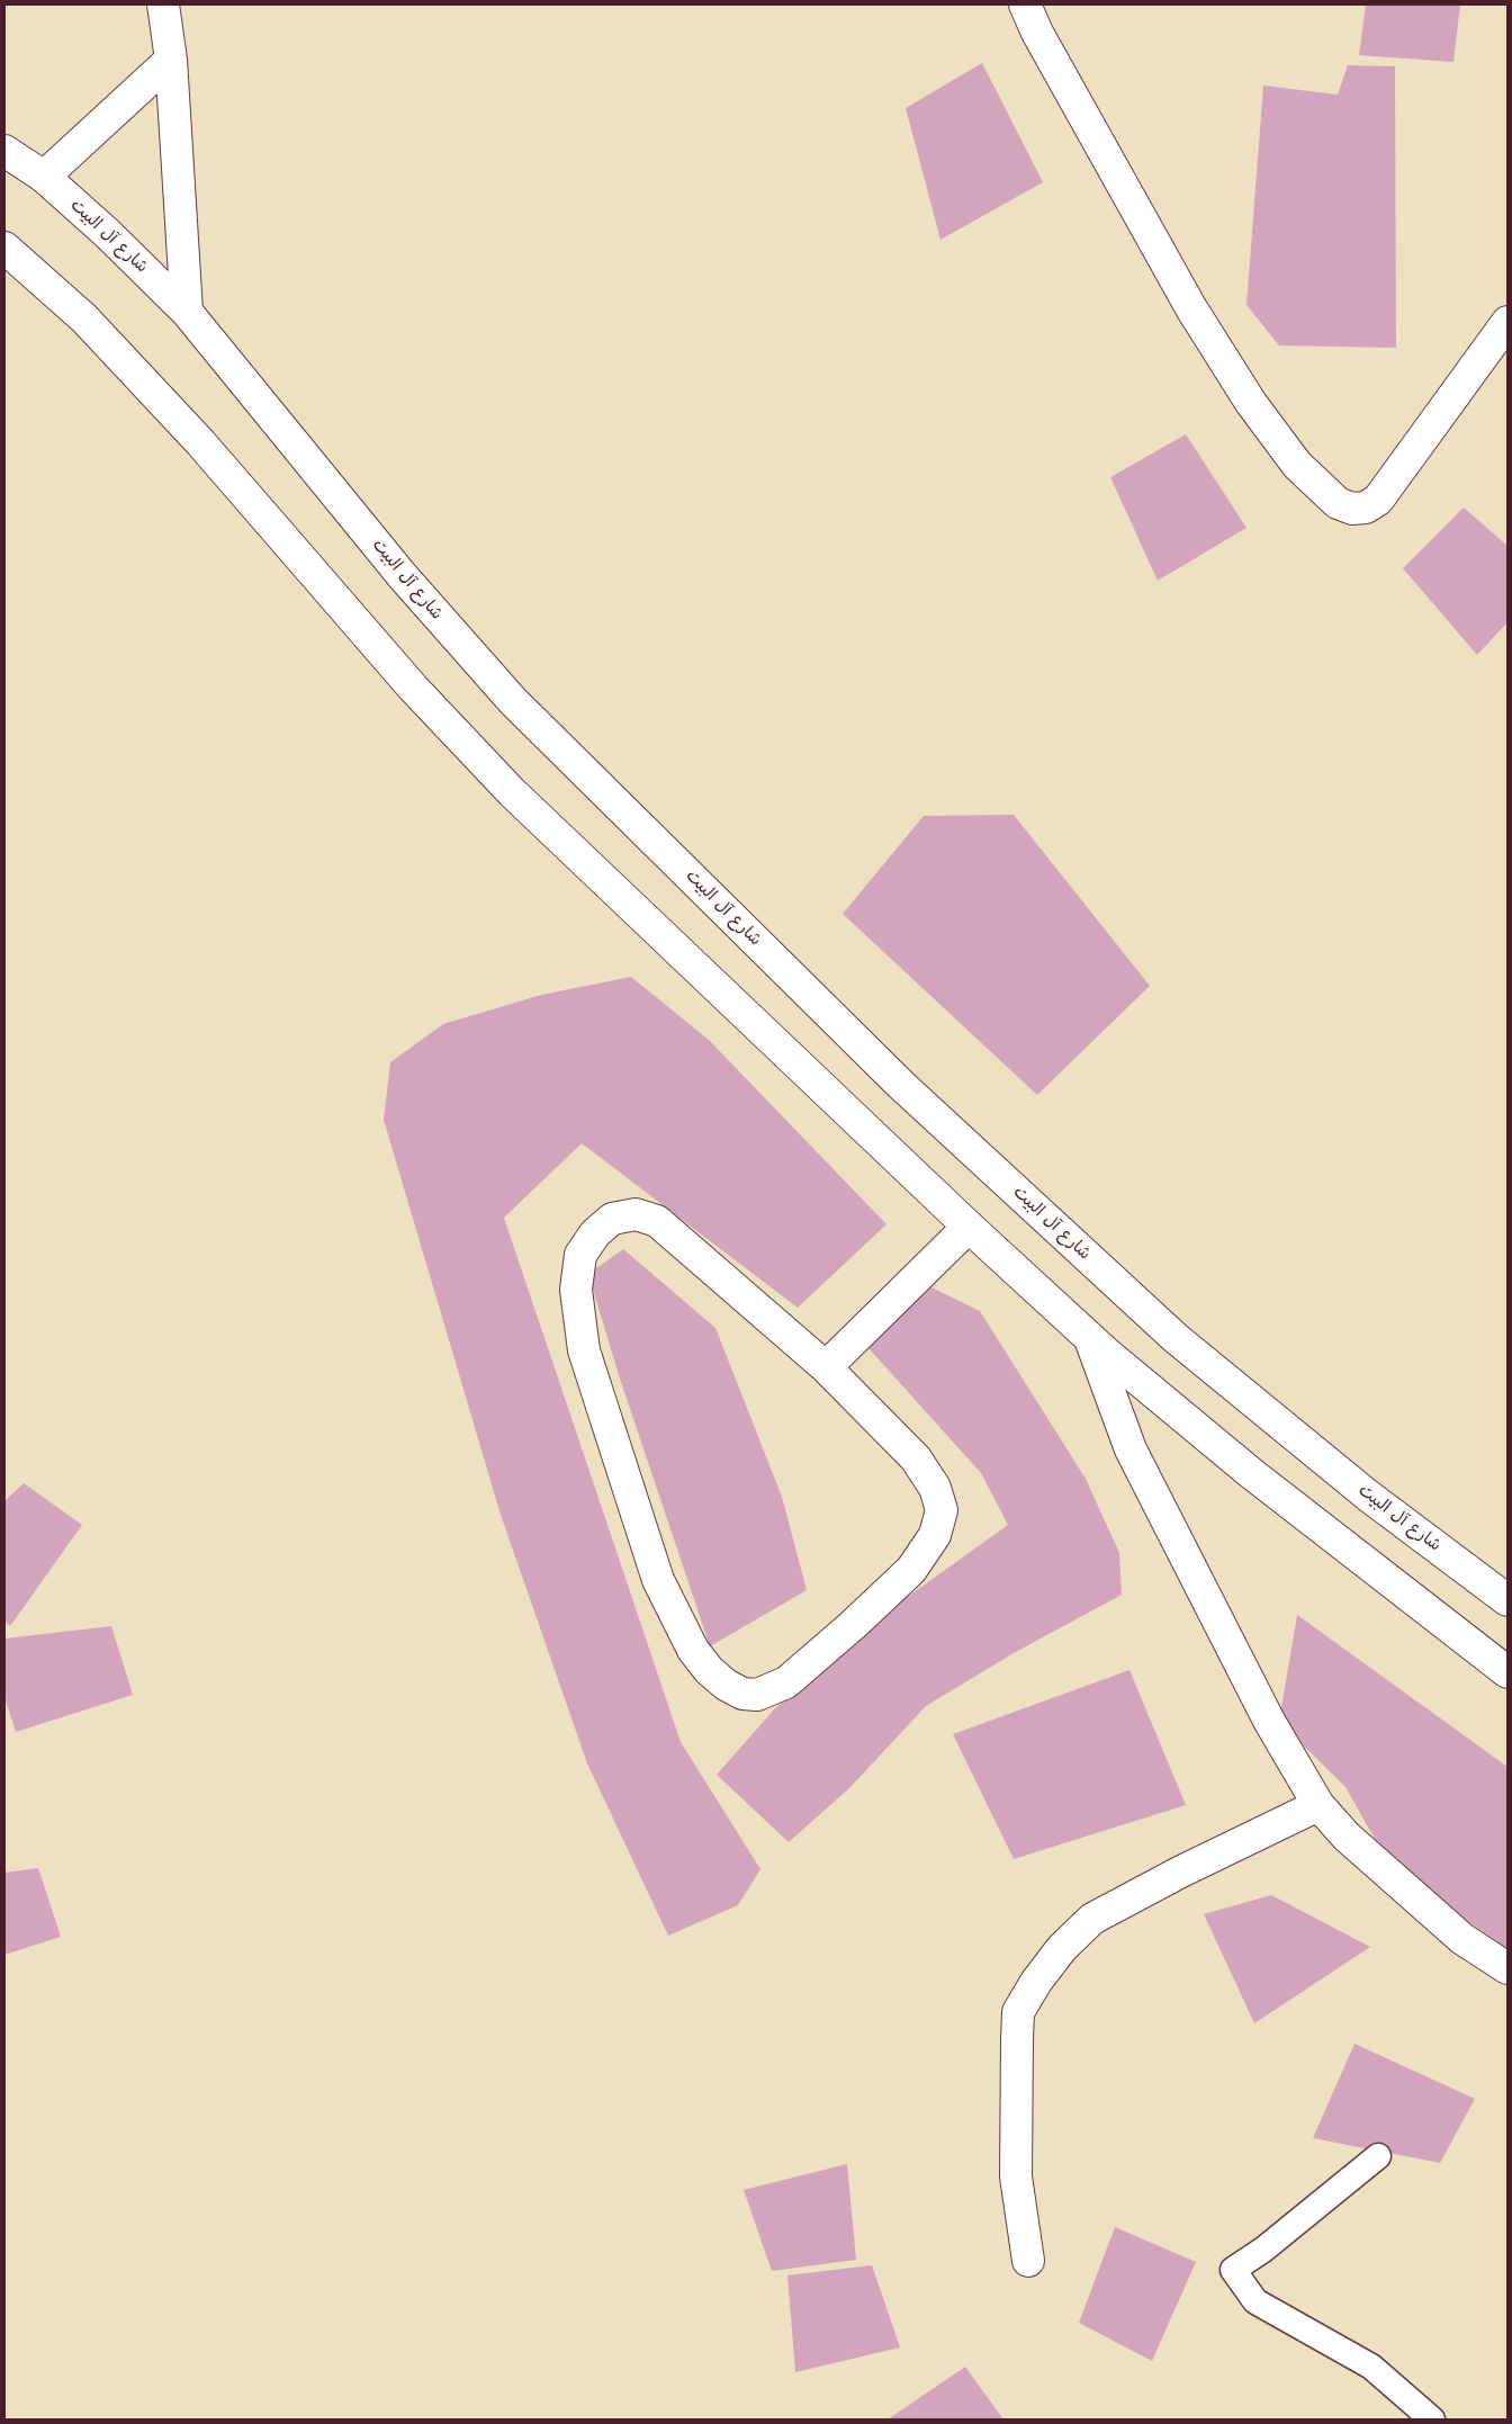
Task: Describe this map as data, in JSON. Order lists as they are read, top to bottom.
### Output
{
  "streets": {
    "street": ["شارع آل البيت"]
  }
}
